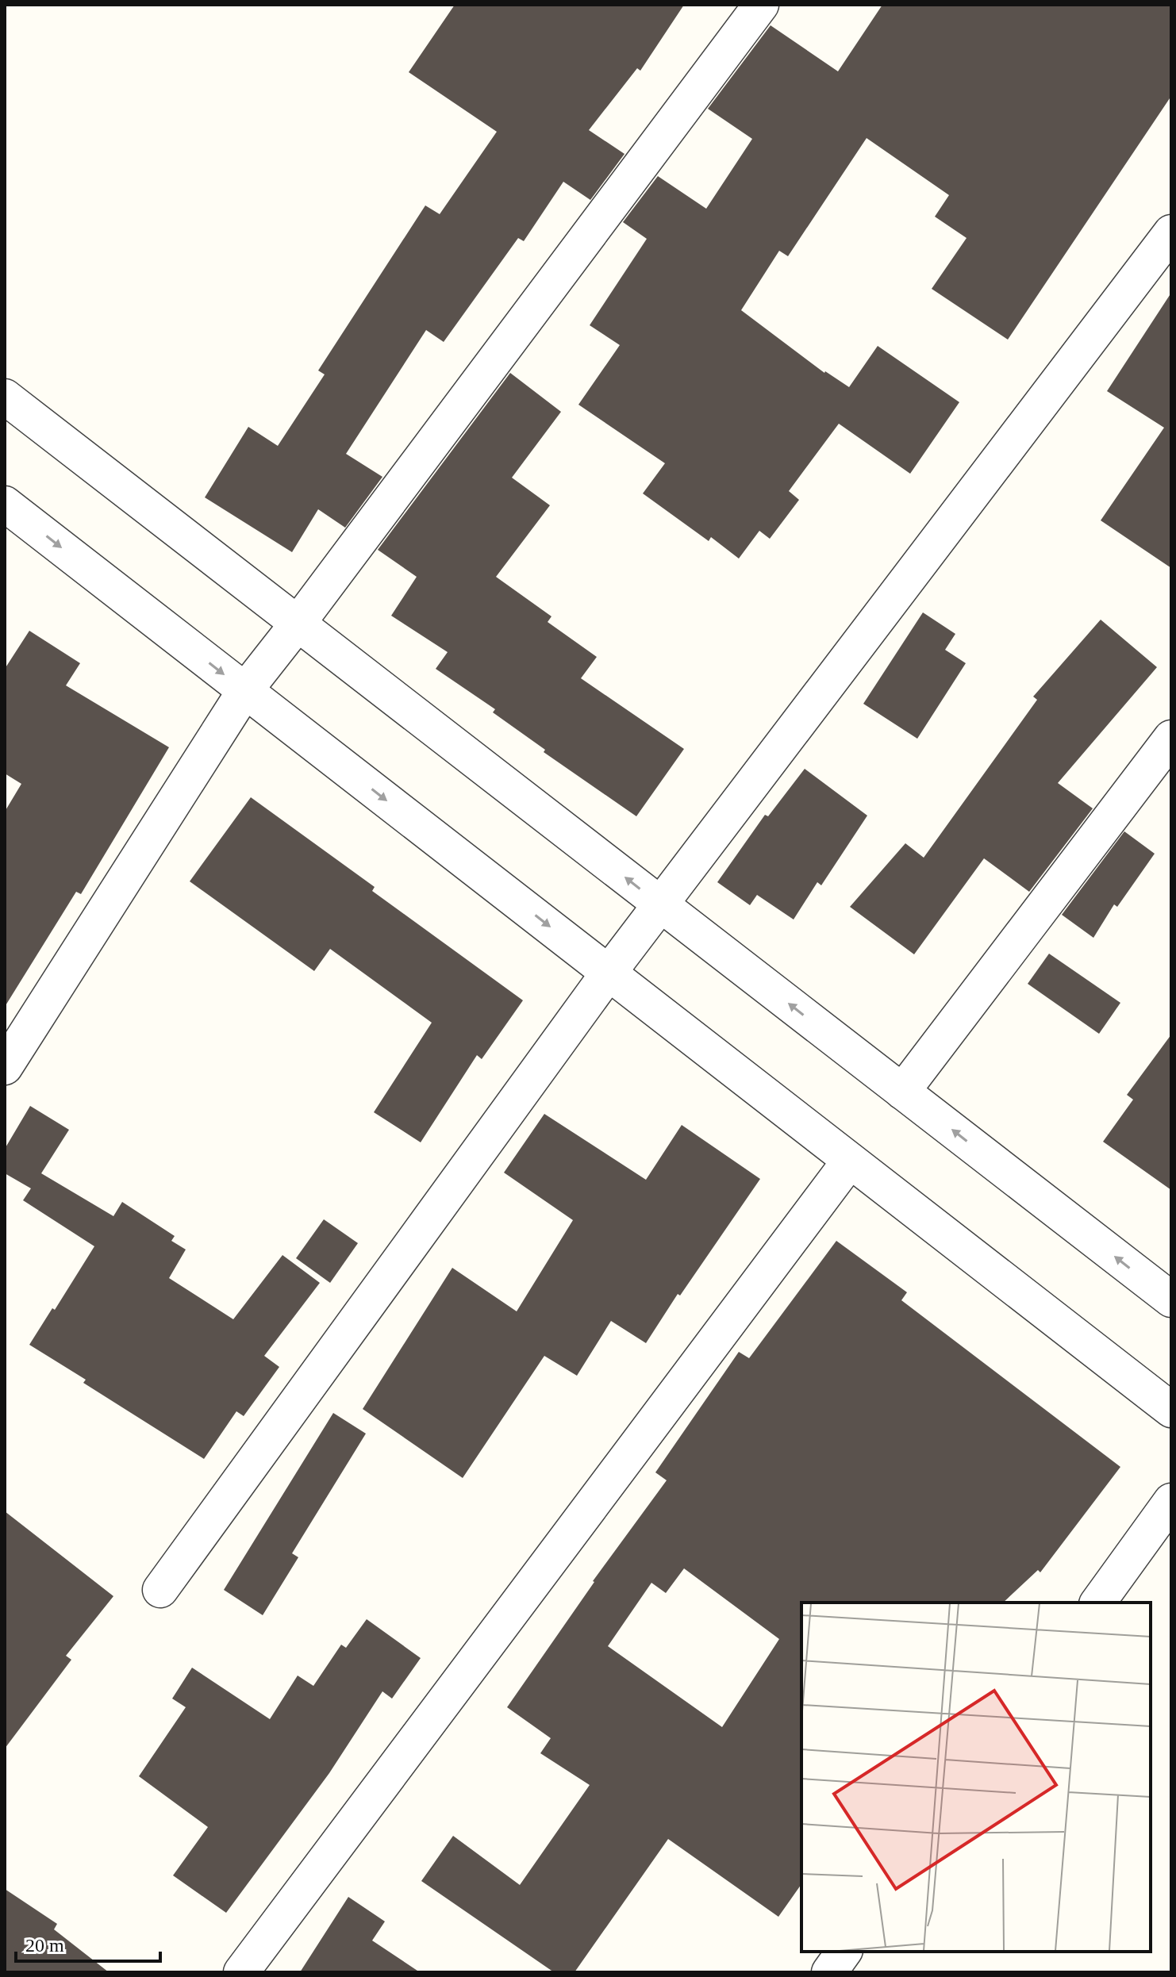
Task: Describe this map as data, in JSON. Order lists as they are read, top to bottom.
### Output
{
  "scale_bar": "20 m"
}
